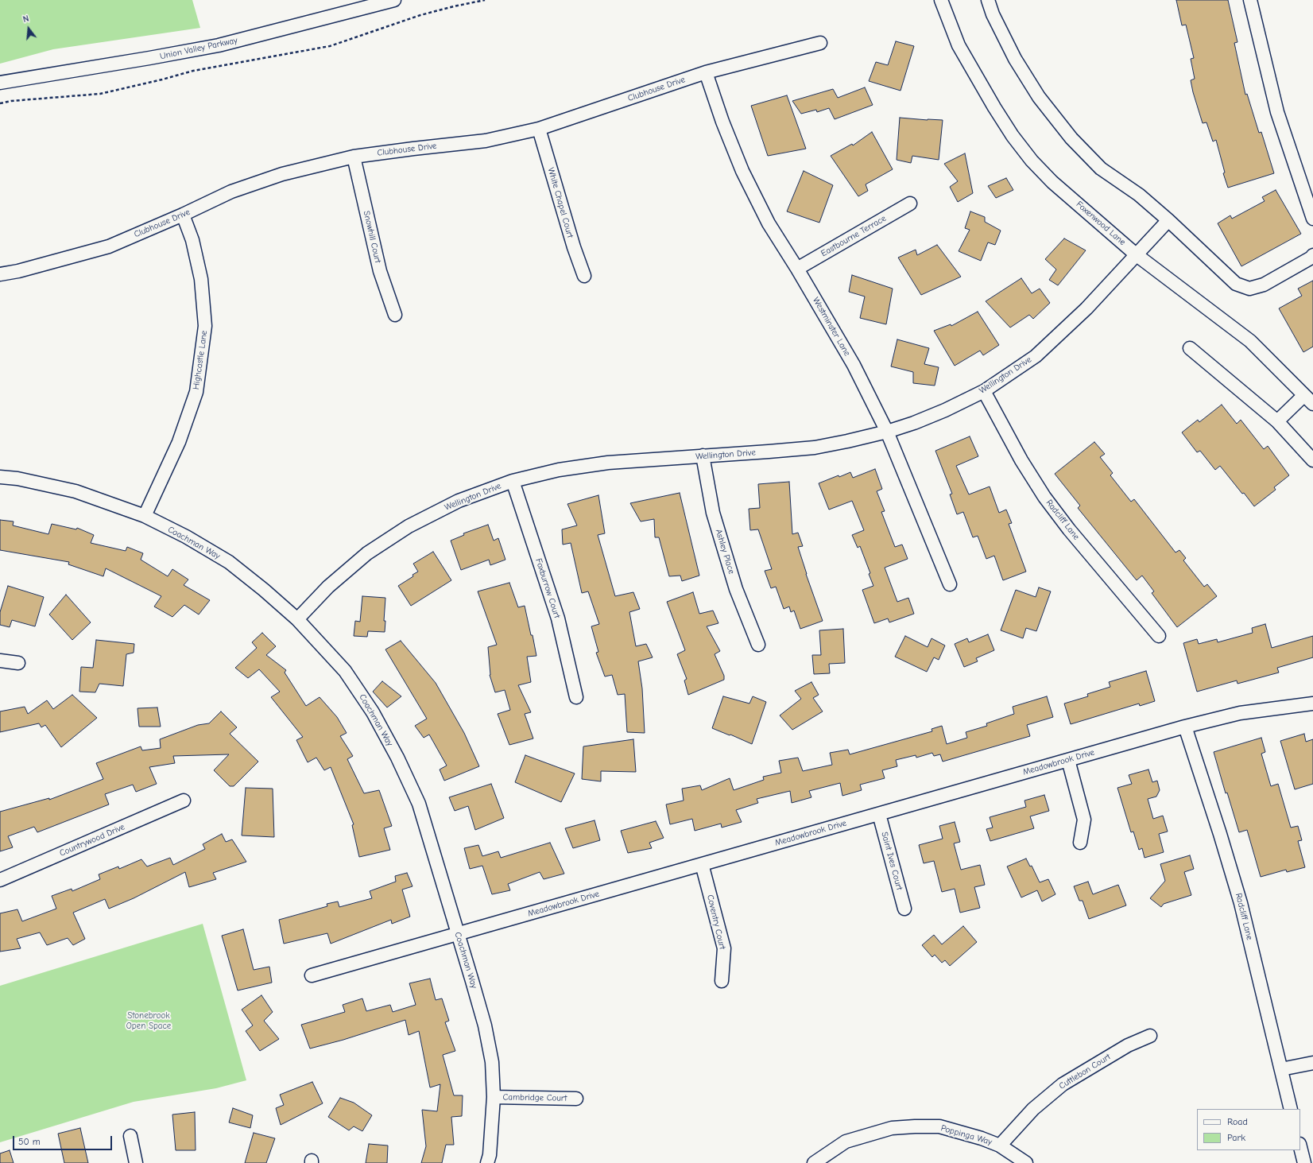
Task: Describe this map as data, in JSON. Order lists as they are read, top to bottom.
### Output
{
  "streets": {
    "street": [
      "Union Valley Parkway",
      "Clubhouse Drive",
      "White Chapel Court",
      "Foxenwood Lane",
      "Eastbourne Terrace",
      "Snowhill Court",
      "Westminster Lane",
      "Highcastle Lane",
      "Wellington Drive",
      "Radcliff Lane",
      "Coachman Way",
      "Ashley Place",
      "Foxburrow Court",
      "Meadowbrook Drive",
      "Countrywood Drive",
      "Saint Ives Court",
      "Coventry Court",
      "Cuttlebon Court",
      "Cambridge Court",
      "Poppinga Way"
    ]
  },
  "crossings": [
    ["Clubhouse Drive", "White Chapel Court"],
    ["Clubhouse Drive", "Snowhill Court"],
    ["Clubhouse Drive", "Westminster Lane"],
    ["Clubhouse Drive", "Highcastle Lane"],
    ["Foxenwood Lane", "Wellington Drive"],
    ["Eastbourne Terrace", "Westminster Lane"],
    ["Westminster Lane", "Wellington Drive"],
    ["Highcastle Lane", "Coachman Way"],
    ["Wellington Drive", "Radcliff Lane"],
    ["Wellington Drive", "Coachman Way"],
    ["Wellington Drive", "Ashley Place"],
    ["Wellington Drive", "Foxburrow Court"],
    ["Radcliff Lane", "Meadowbrook Drive"],
    ["Coachman Way", "Meadowbrook Drive"],
    ["Coachman Way", "Cambridge Court"],
    ["Meadowbrook Drive", "Saint Ives Court"],
    ["Meadowbrook Drive", "Coventry Court"],
    ["Cuttlebon Court", "Poppinga Way"]
  ],
  "parks": ["Stonebrook Open Space"],
  "legend": ["Road", "Park"],
  "scale_bar": "50 m",
  "north": "top"
}
